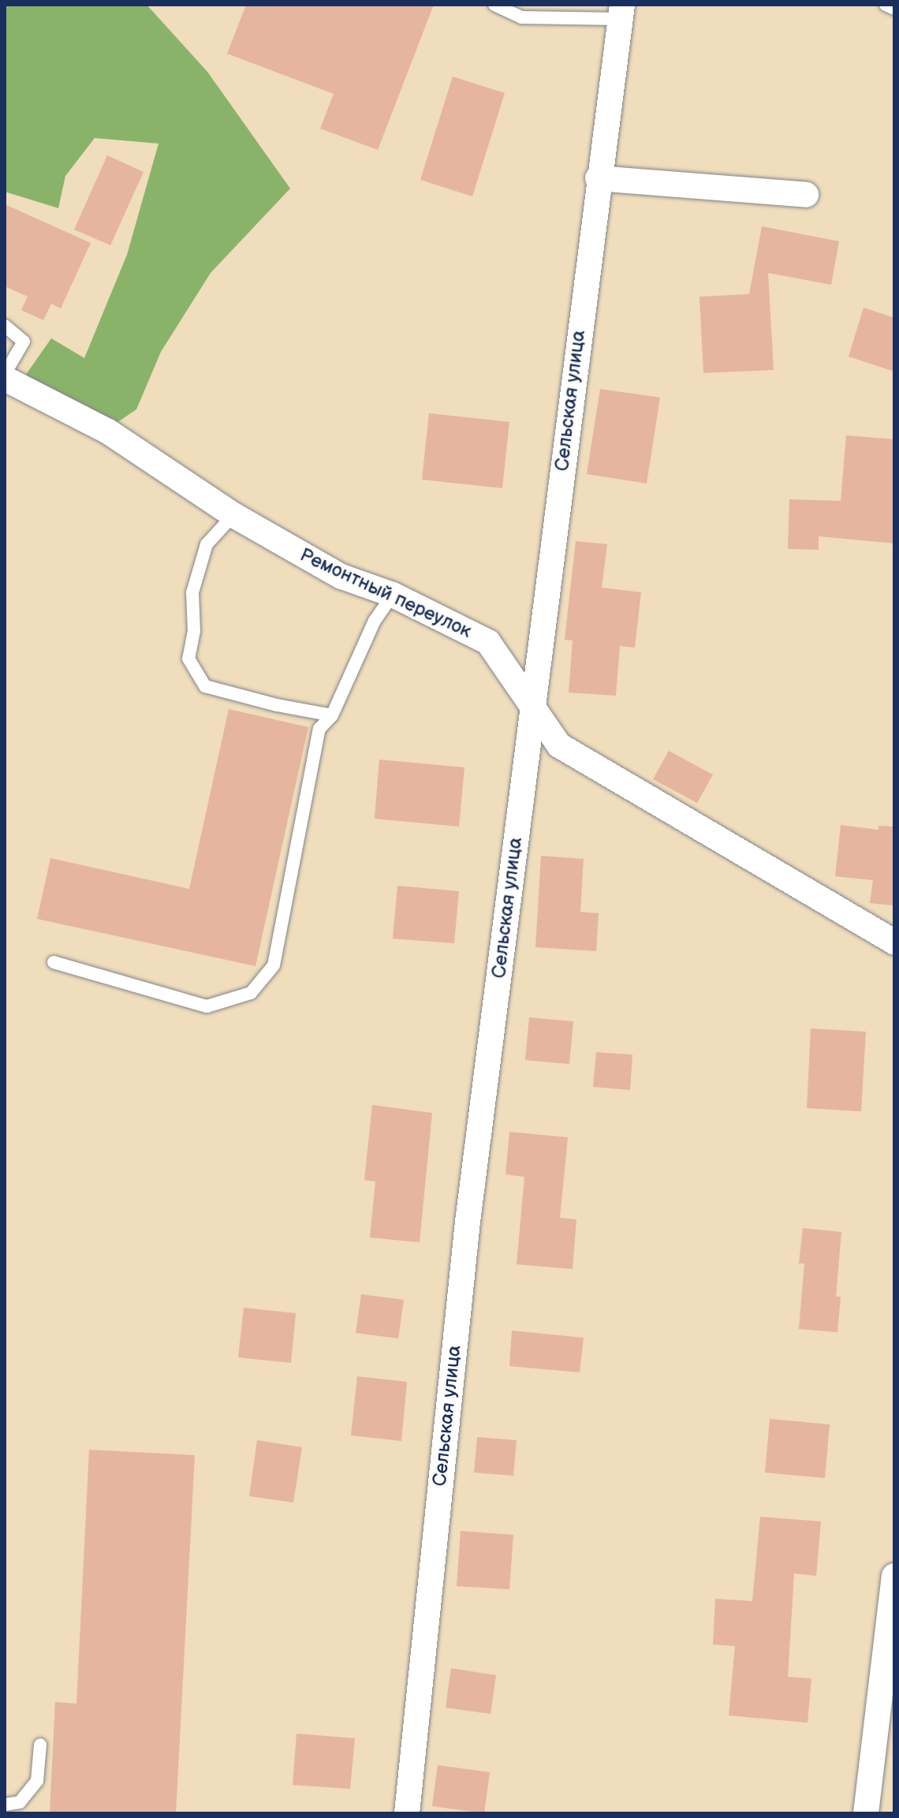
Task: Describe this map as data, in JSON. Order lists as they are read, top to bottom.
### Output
{
  "streets": {
    "street": ["Сельская улица", "Ремонтный переулок"]
  },
  "crossings": [
    ["Сельская улица", "Ремонтный переулок"]
  ]
}
